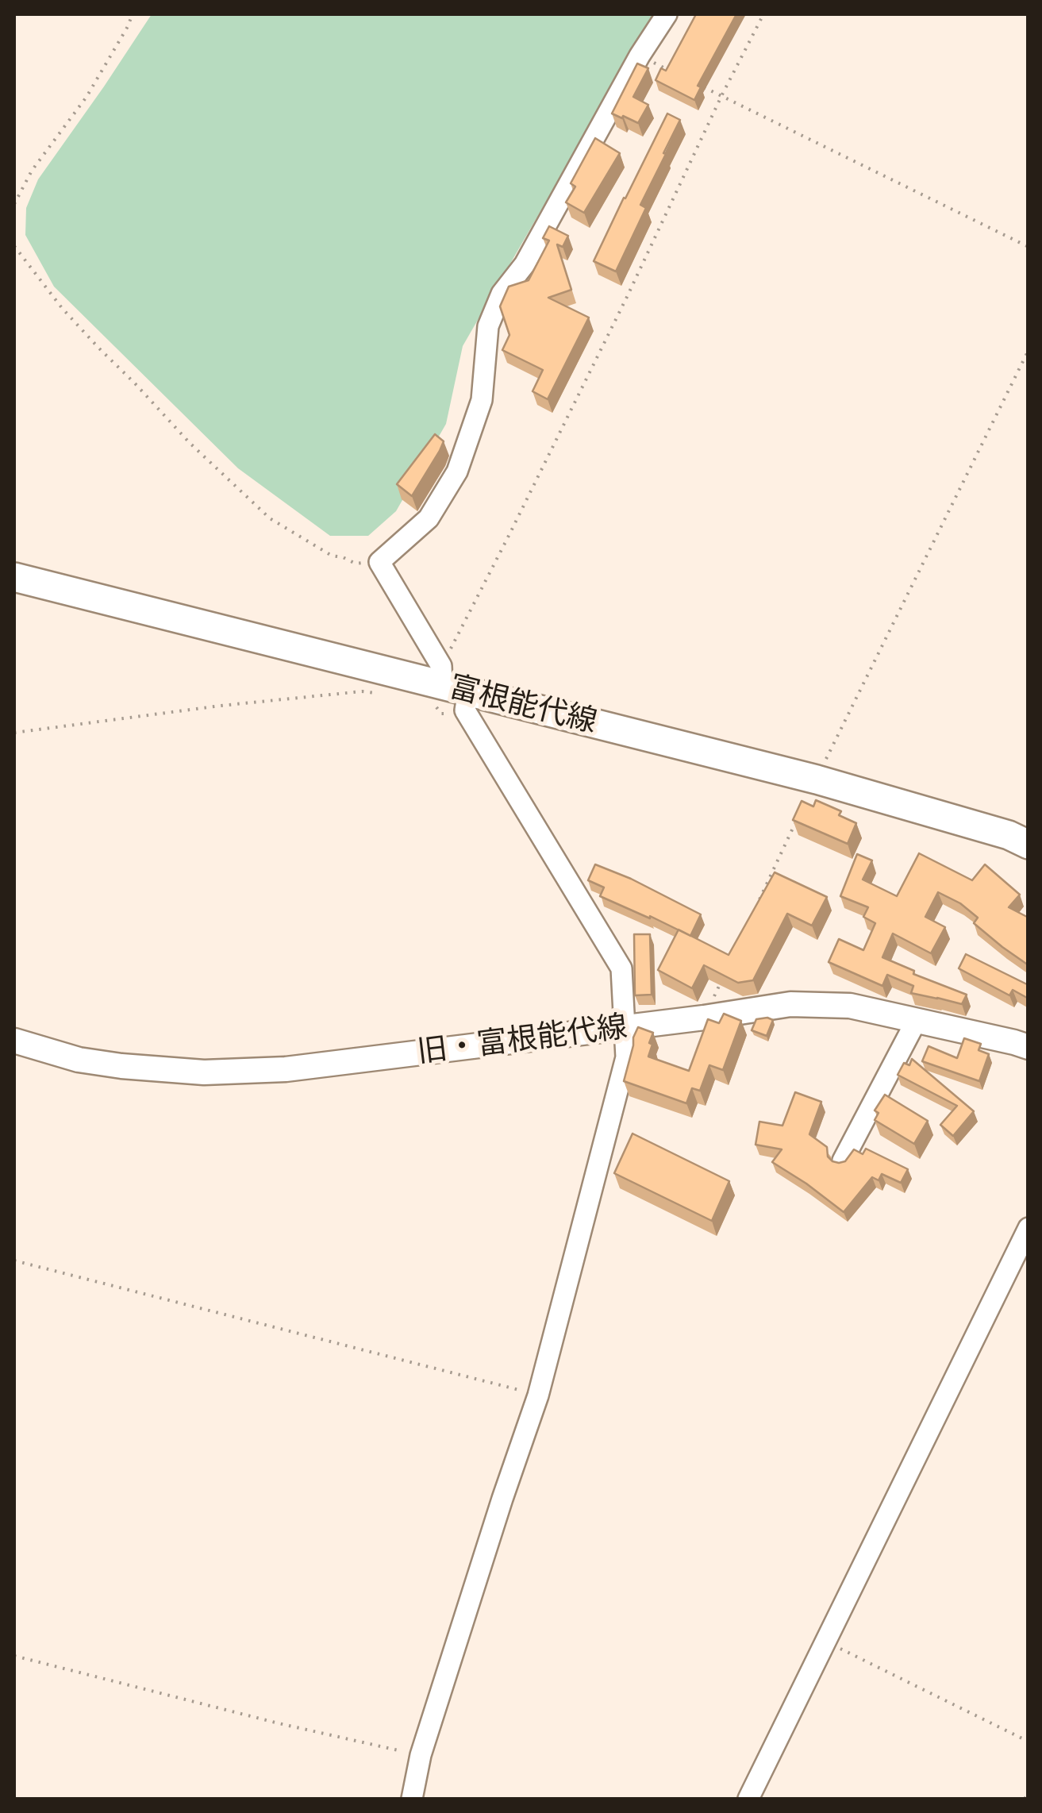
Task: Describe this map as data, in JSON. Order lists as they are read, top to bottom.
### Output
{
  "streets": {
    "main road": ["富根能代線"],
    "street": ["旧・富根能代線"]
  }
}
